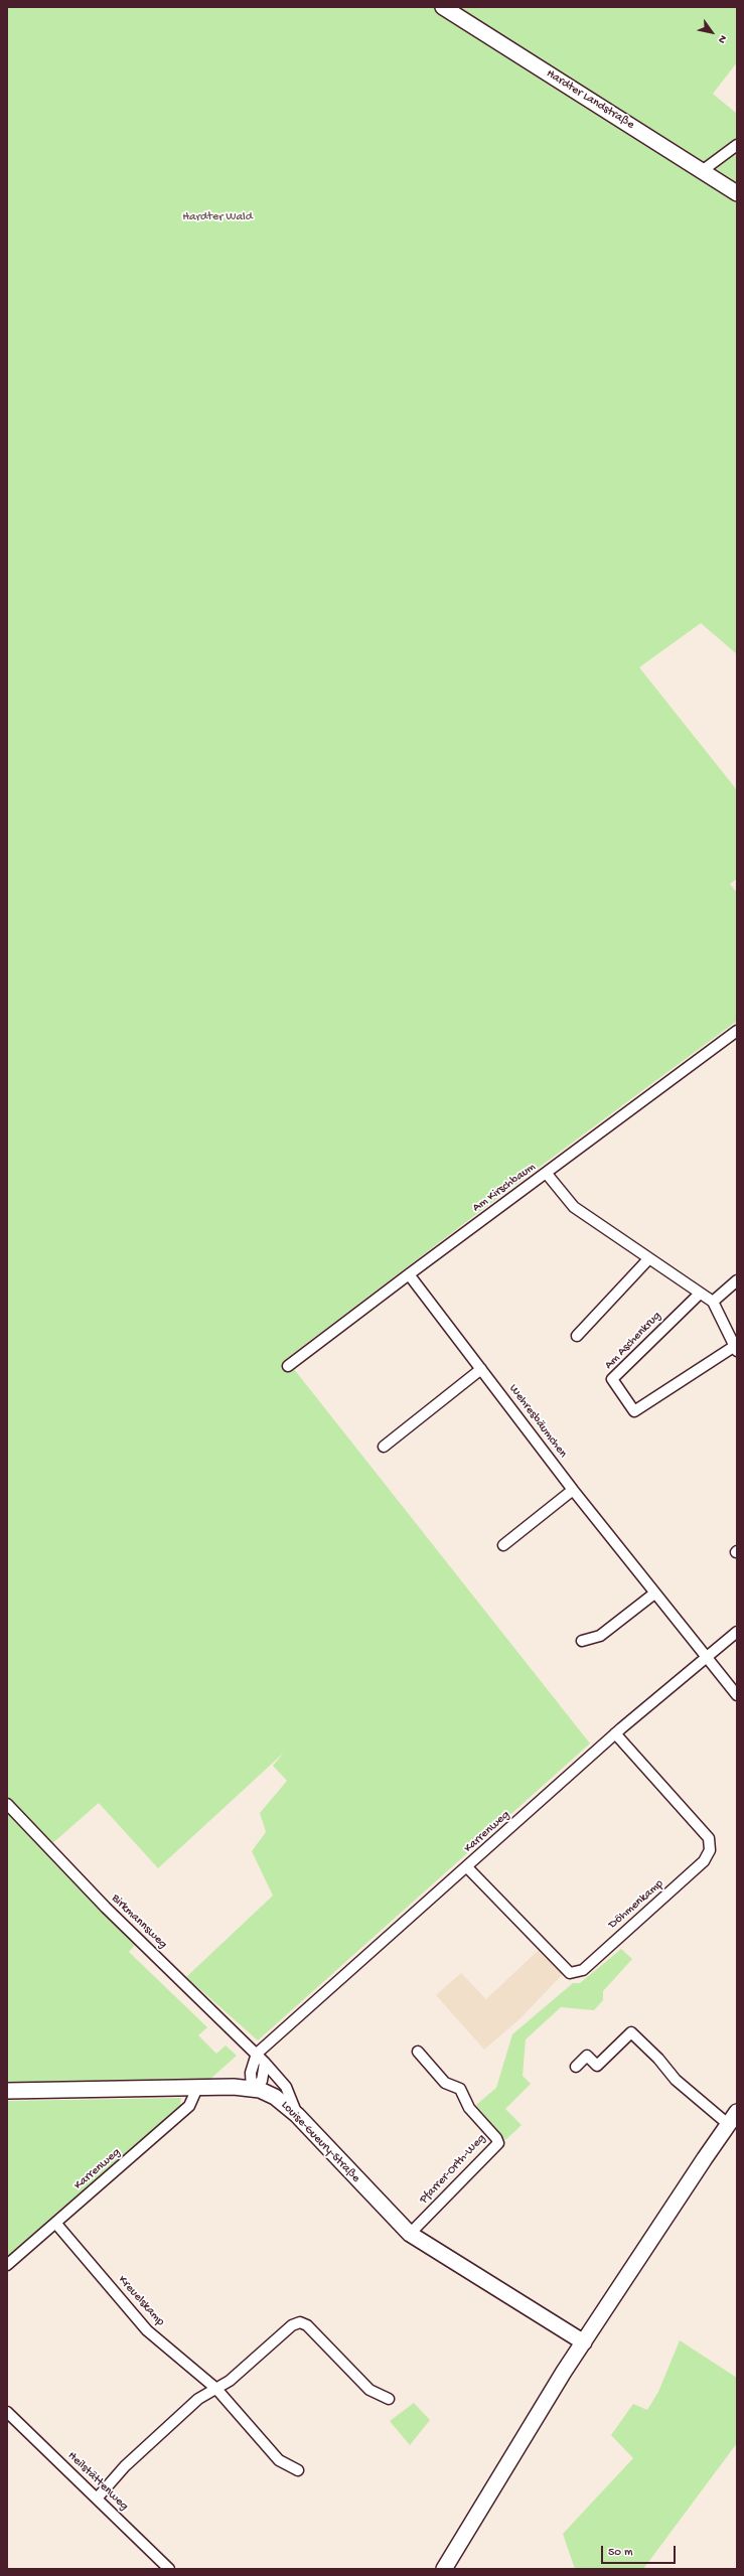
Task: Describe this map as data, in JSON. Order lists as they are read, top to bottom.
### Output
{
  "streets": {
    "main road": ["Hardter Landstraße", "Louise-Gueury-Straße"],
    "street": [
      "Am Kirschbaum",
      "Am Aschenkrug",
      "Wehresbäumchen",
      "Karrenweg",
      "Döhmenkamp",
      "Birkmannsweg",
      "Pfarrer-Orth-Weg",
      "Kreuelskamp",
      "Heilstättenweg"
    ]
  },
  "crossings": [
    ["Am Kirschbaum", "Wehresbäumchen"],
    ["Wehresbäumchen", "Karrenweg"],
    ["Karrenweg", "Döhmenkamp"],
    ["Karrenweg", "Birkmannsweg"],
    ["Karrenweg", "Louise-Gueury-Straße"],
    ["Karrenweg", "Kreuelskamp"],
    ["Louise-Gueury-Straße", "Pfarrer-Orth-Weg"]
  ],
  "parks": ["Hardter Wald"],
  "scale_bar": "50 m",
  "north": "bottom right"
}
